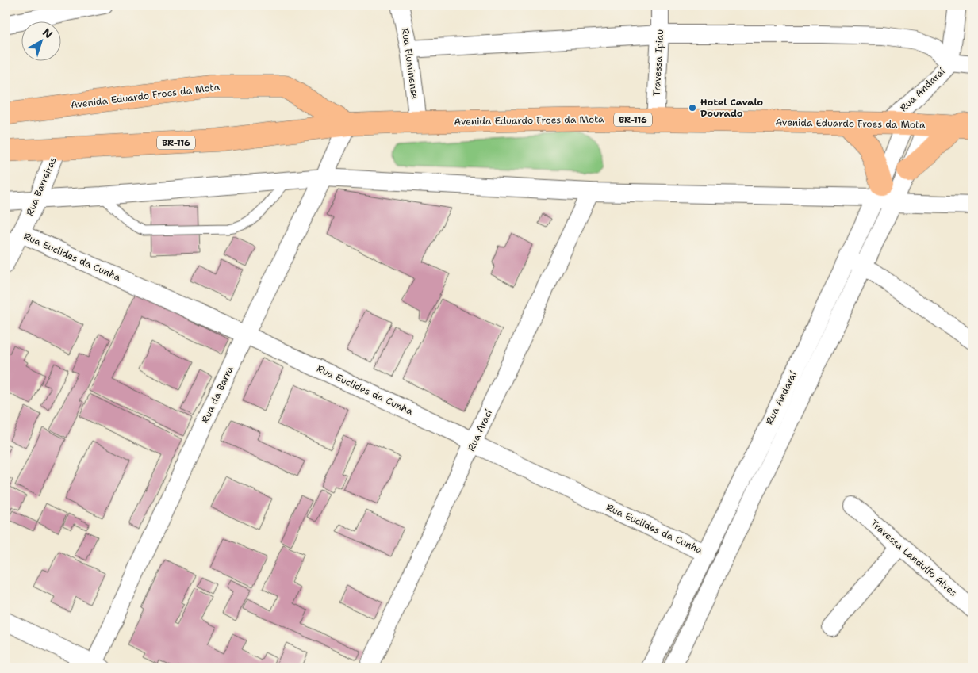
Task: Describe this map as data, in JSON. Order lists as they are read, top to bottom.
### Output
{
  "streets": {
    "highway": ["Avenida Eduardo Froes da Mota", "BR-116"],
    "street": [
      "Travessa Ipiau",
      "Rua Fluminense",
      "Rua Andaraí",
      "Rua Barreiras",
      "Rua Euclides da Cunha",
      "Rua da Barra",
      "Rua Arací",
      "Travessa Landulfo Alves"
    ]
  },
  "crossings": [
    ["Travessa Ipiau", "Avenida Eduardo Froes da Mota"],
    ["Rua Fluminense", "Avenida Eduardo Froes da Mota"],
    ["Rua Andaraí", "Avenida Eduardo Froes da Mota"],
    ["Rua Andaraí", "Rua Euclides da Cunha"],
    ["Avenida Eduardo Froes da Mota", "Rua Barreiras"],
    ["Avenida Eduardo Froes da Mota", "Rua da Barra"],
    ["Rua Barreiras", "Rua Euclides da Cunha"],
    ["Rua Euclides da Cunha", "Rua da Barra"],
    ["Rua Euclides da Cunha", "Rua Arací"]
  ],
  "places": ["Hotel Cavalo Dourado"],
  "north": "top right"
}
